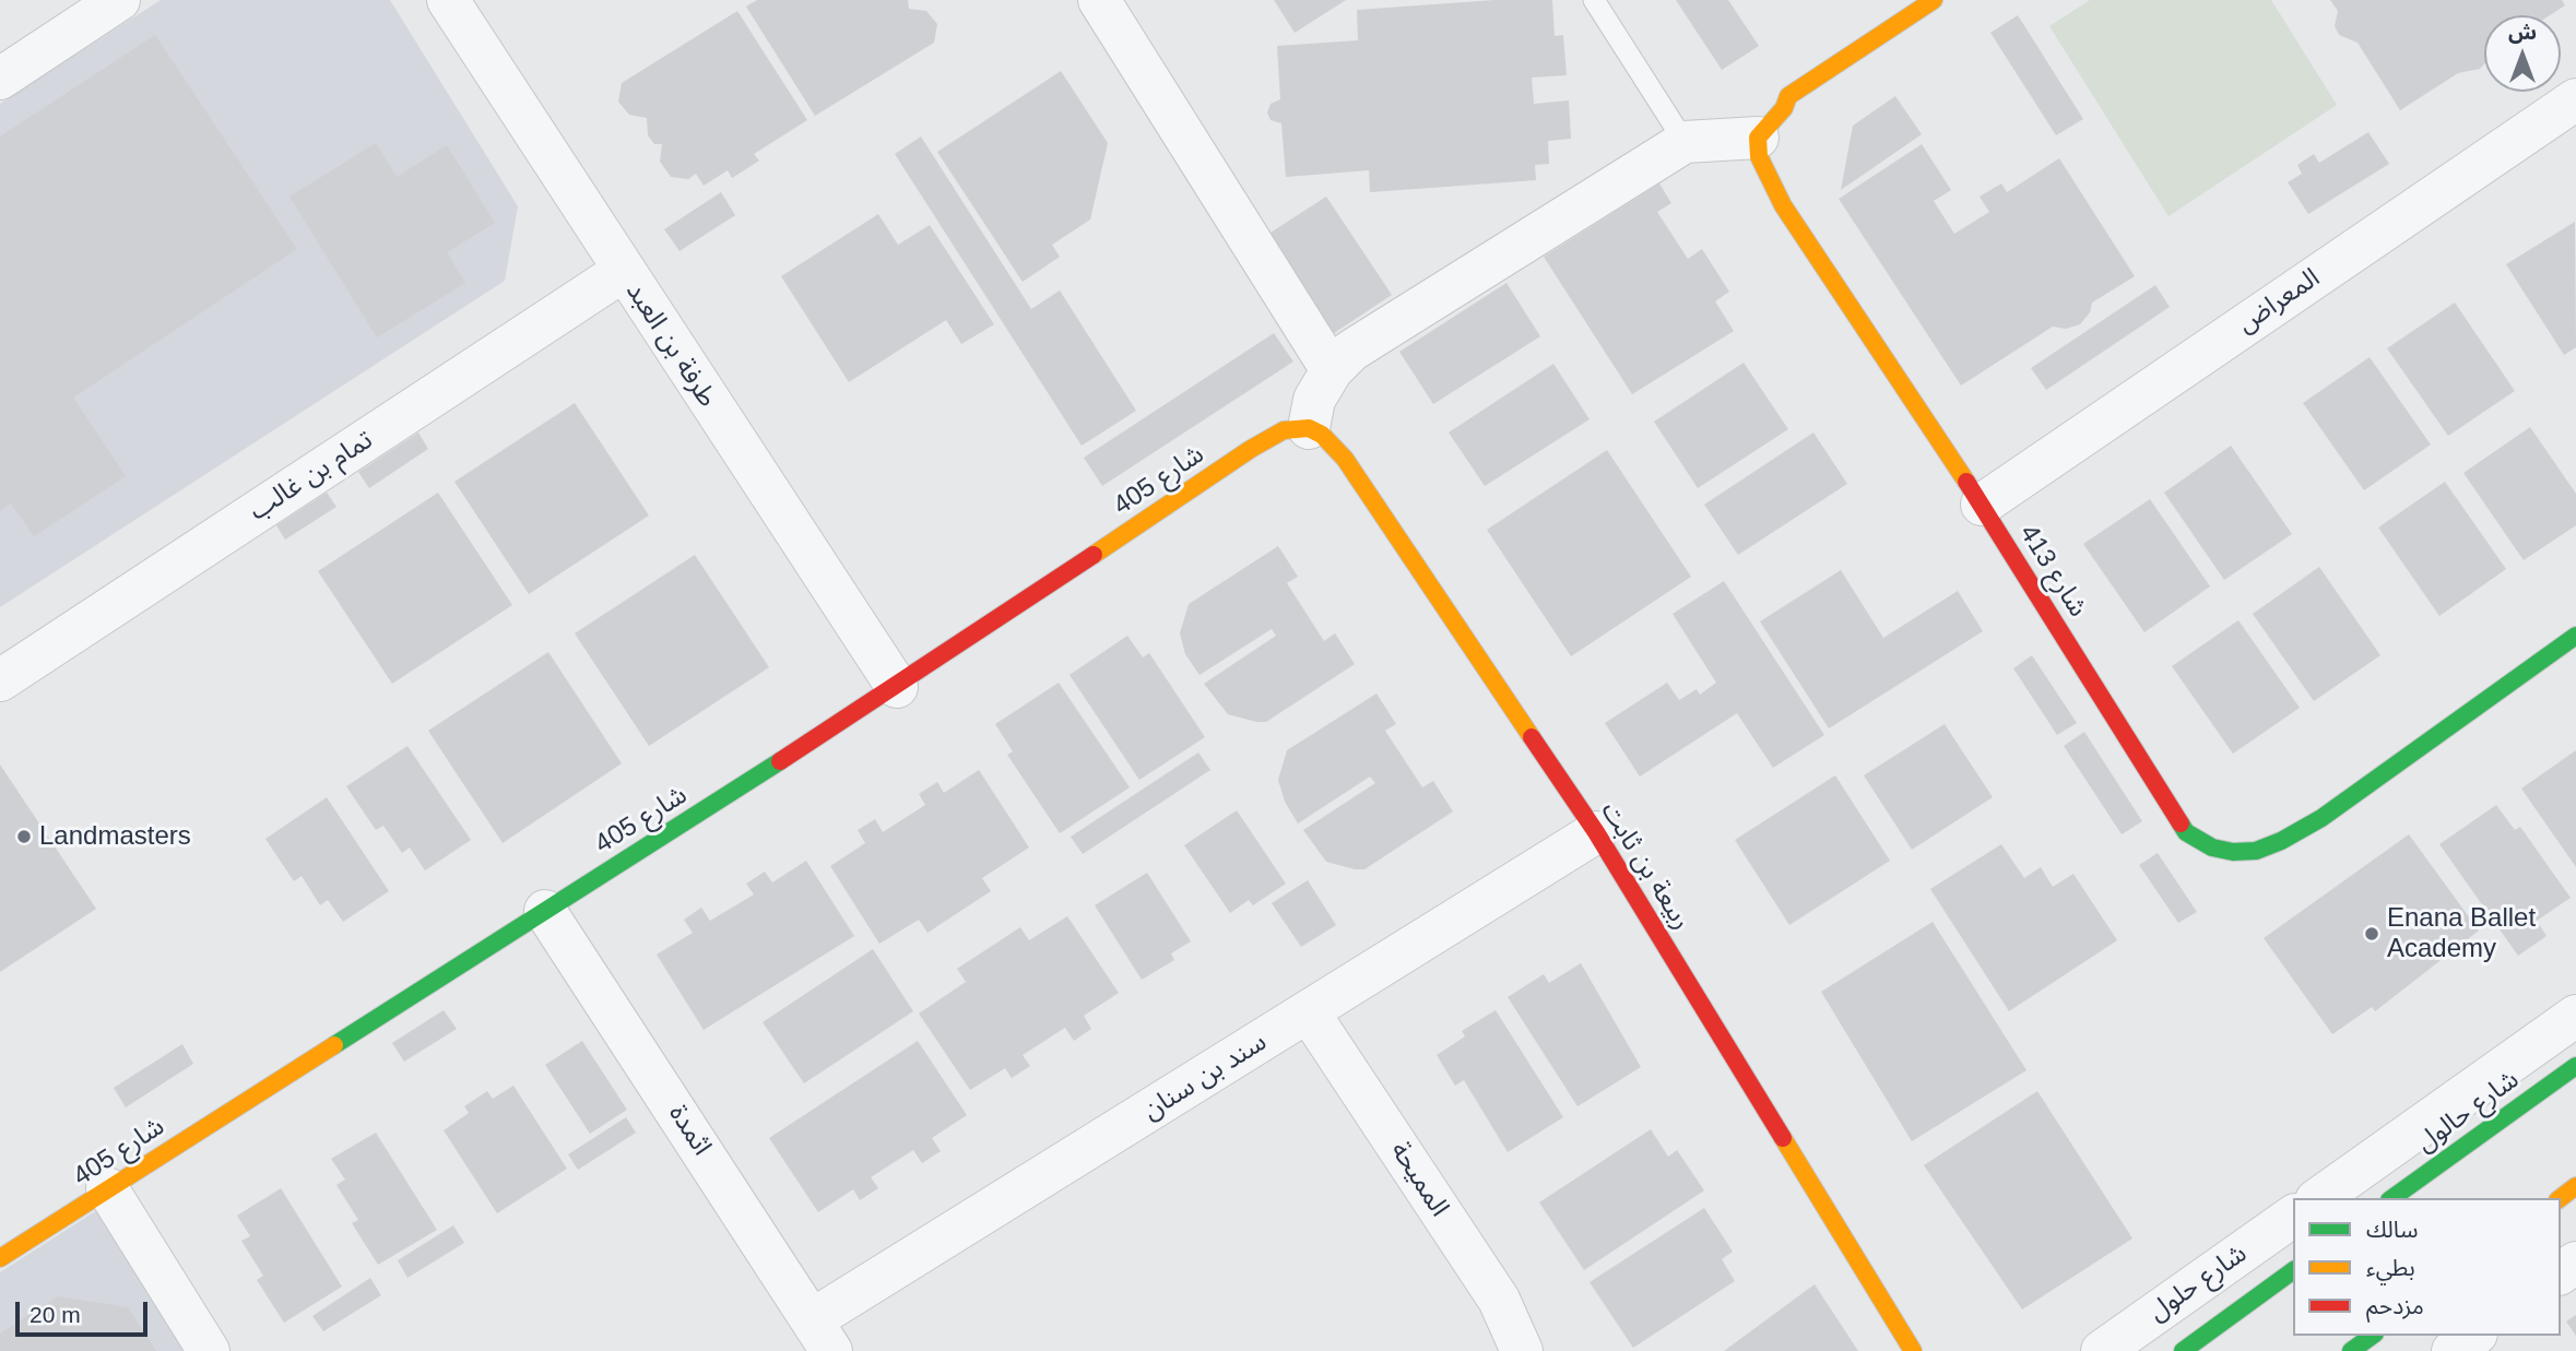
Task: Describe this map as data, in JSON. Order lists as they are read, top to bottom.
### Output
{
  "streets": {
    "street": [
      "المعراض",
      "طرفة بن العبد",
      "تمام بن غالب",
      "شارع 405",
      "شارع 413",
      "ربيعة بن ثابت",
      "سند بن سنان",
      "شارع حالول",
      "اثمدة",
      "المميحة",
      "شارع حلول"
    ]
  },
  "crossings": [
    ["المعراض", "شارع 413"],
    ["طرفة بن العبد", "تمام بن غالب"],
    ["طرفة بن العبد", "شارع 405"],
    ["شارع 405", "ربيعة بن ثابت"],
    ["شارع 405", "اثمدة"],
    ["ربيعة بن ثابت", "سند بن سنان"],
    ["سند بن سنان", "اثمدة"],
    ["سند بن سنان", "المميحة"]
  ],
  "places": ["Landmasters", "Enana Ballet Academy"],
  "legend": ["سالك", "بطيء", "مزدحم"],
  "scale_bar": "20 m",
  "north": "top"
}
